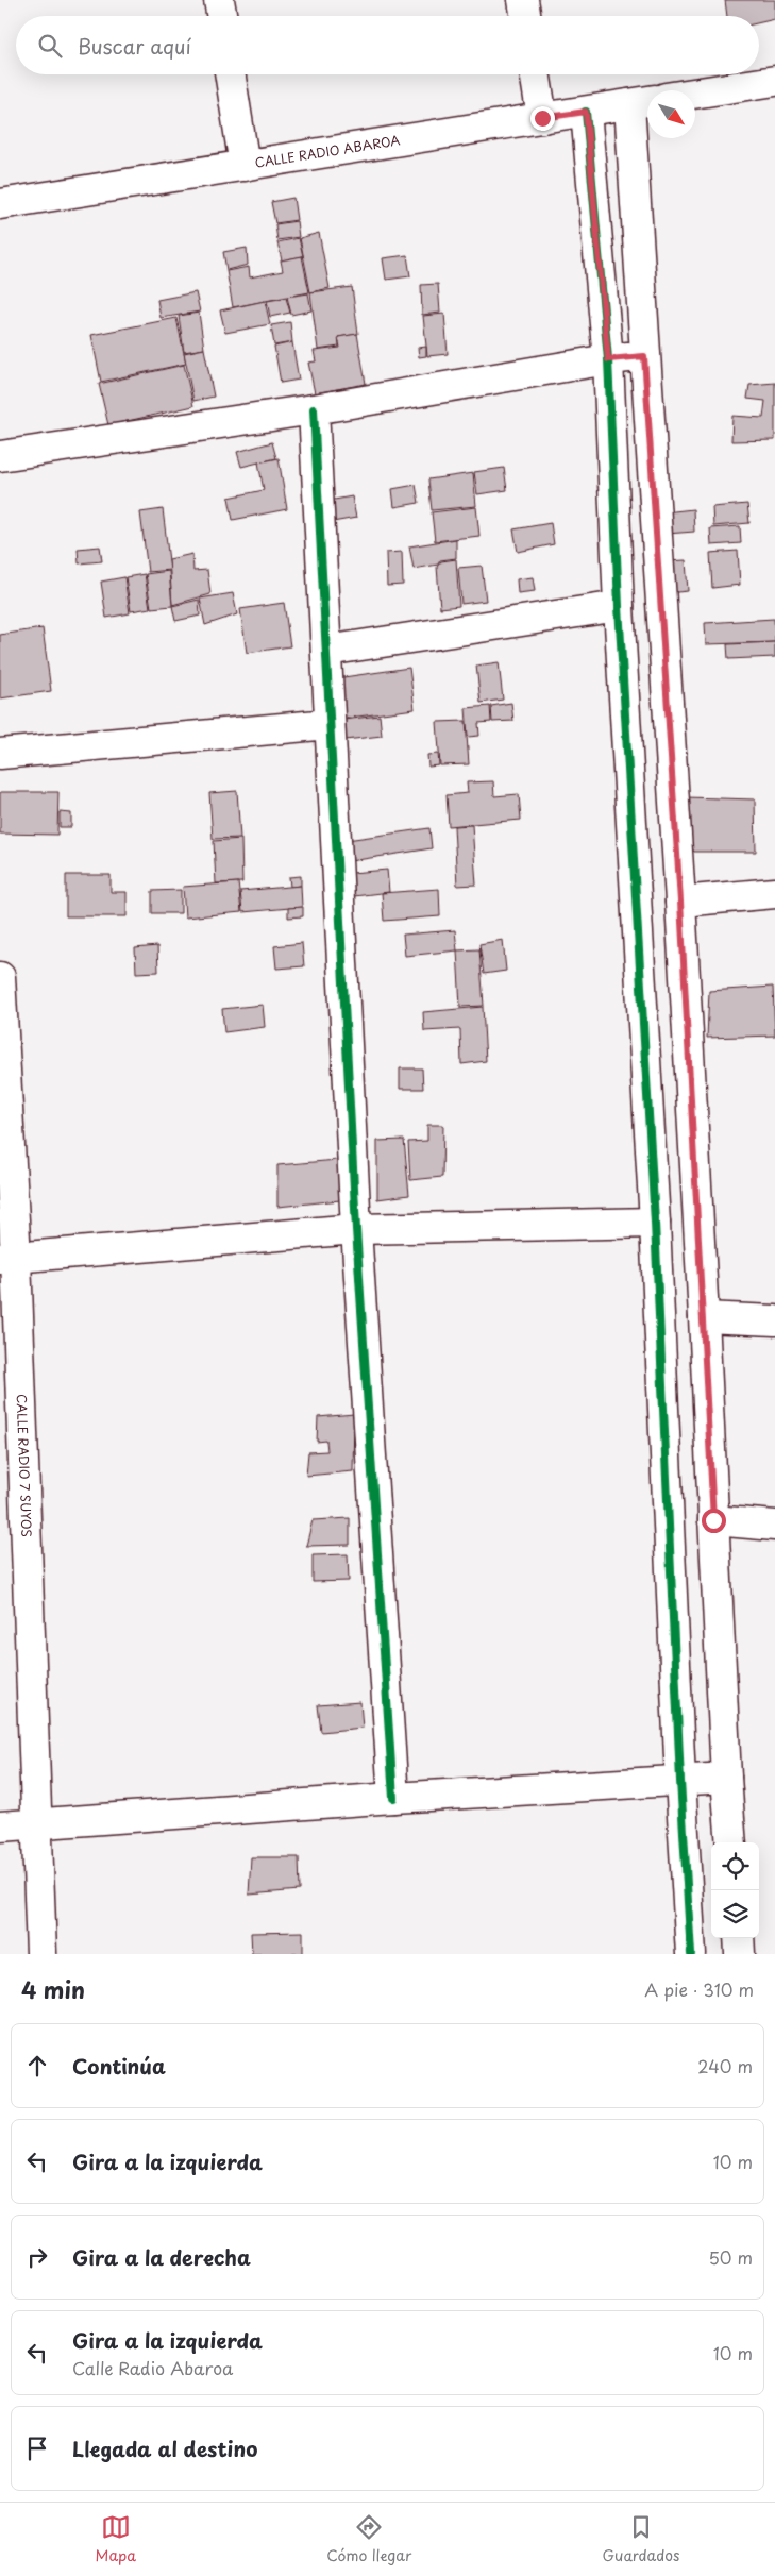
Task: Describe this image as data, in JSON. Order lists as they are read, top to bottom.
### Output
{
  "streets": {
    "street": ["CALLE RADIO ABAROA", "CALLE RADIO 7 SUYOS"]
  },
  "north": "bottom right",
  "page": {
    "search": "Buscar aquí",
    "heading": ["4 min", "A pie · 310 m"],
    "list": [
      ["Continúa", "240 m"],
      ["Gira a la izquierda", "10 m"],
      ["Gira a la derecha", "50 m"],
      ["Gira a la izquierda", "Calle Radio Abaroa", "10 m"],
      "Llegada al destino"
    ],
    "nav": ["Mapa", "Cómo llegar", "Guardados"]
  }
}
